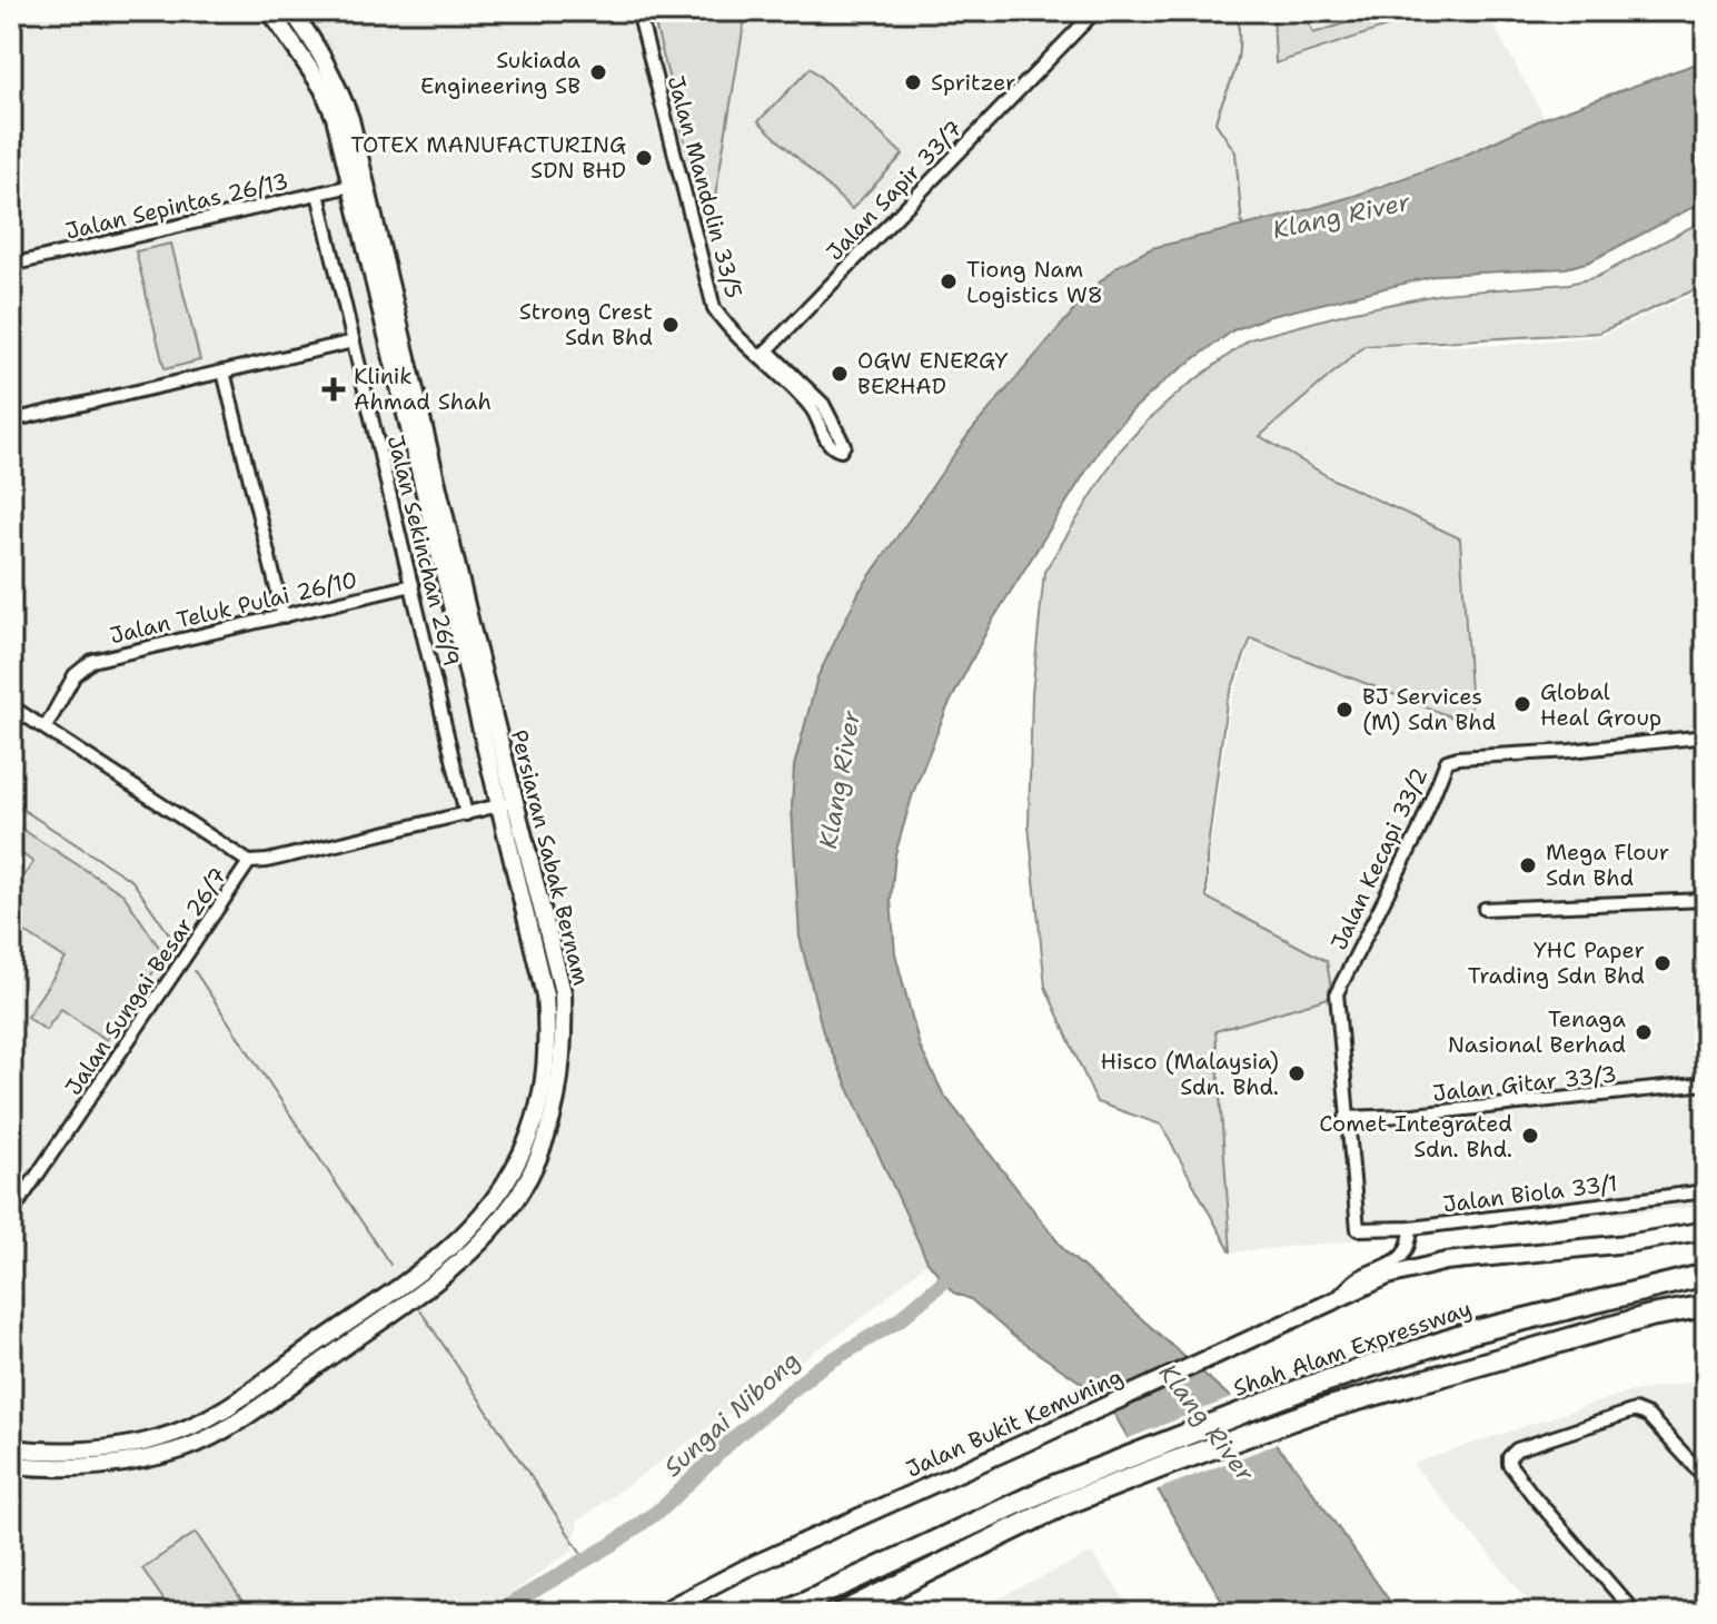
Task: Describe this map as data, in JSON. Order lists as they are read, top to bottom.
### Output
{
  "streets": {
    "highway": ["Shah Alam Expressway"],
    "street": [
      "Jalan Mandolin 33/5",
      "Jalan Sapir 33/7",
      "Jalan Sepintas 26/13",
      "Jalan Sekinchan 26/9",
      "Jalan Teluk Pulai 26/10",
      "Persiaran Sabak Bernam",
      "Jalan Kecapi 33/2",
      "Jalan Sungai Besar 26/7",
      "Jalan Gitar 33/3",
      "Jalan Biola 33/1",
      "Jalan Bukit Kemuning"
    ]
  },
  "crossings": [
    ["Jalan Mandolin 33/5", "Jalan Sapir 33/7"],
    ["Jalan Sepintas 26/13", "Jalan Sekinchan 26/9"],
    ["Jalan Sepintas 26/13", "Persiaran Sabak Bernam"],
    ["Jalan Sekinchan 26/9", "Jalan Teluk Pulai 26/10"],
    ["Jalan Sekinchan 26/9", "Jalan Sungai Besar 26/7"],
    ["Persiaran Sabak Bernam", "Jalan Sungai Besar 26/7"],
    ["Jalan Kecapi 33/2", "Jalan Gitar 33/3"],
    ["Jalan Kecapi 33/2", "Jalan Biola 33/1"]
  ],
  "water": ["Klang River", "Sungai Nibong"],
  "places": {
    "other": [
      "Sukiada Engineering SB",
      "Spritzer",
      "TOTEX MANUFACTURING SDN BHD",
      "Tiong Nam Logistics W8",
      "Strong Crest Sdn Bhd",
      "OGW ENERGY BERHAD",
      "Global Heal Group",
      "BJ Services (M) Sdn Bhd",
      "Mega Flour Sdn Bhd",
      "YHC Paper Trading Sdn Bhd",
      "Tenaga Nasional Berhad",
      "Hisco (Malaysia) Sdn. Bhd.",
      "Comet Integrated Sdn. Bhd."
    ],
    "health": ["Klinik Ahmad Shah"]
  }
}
